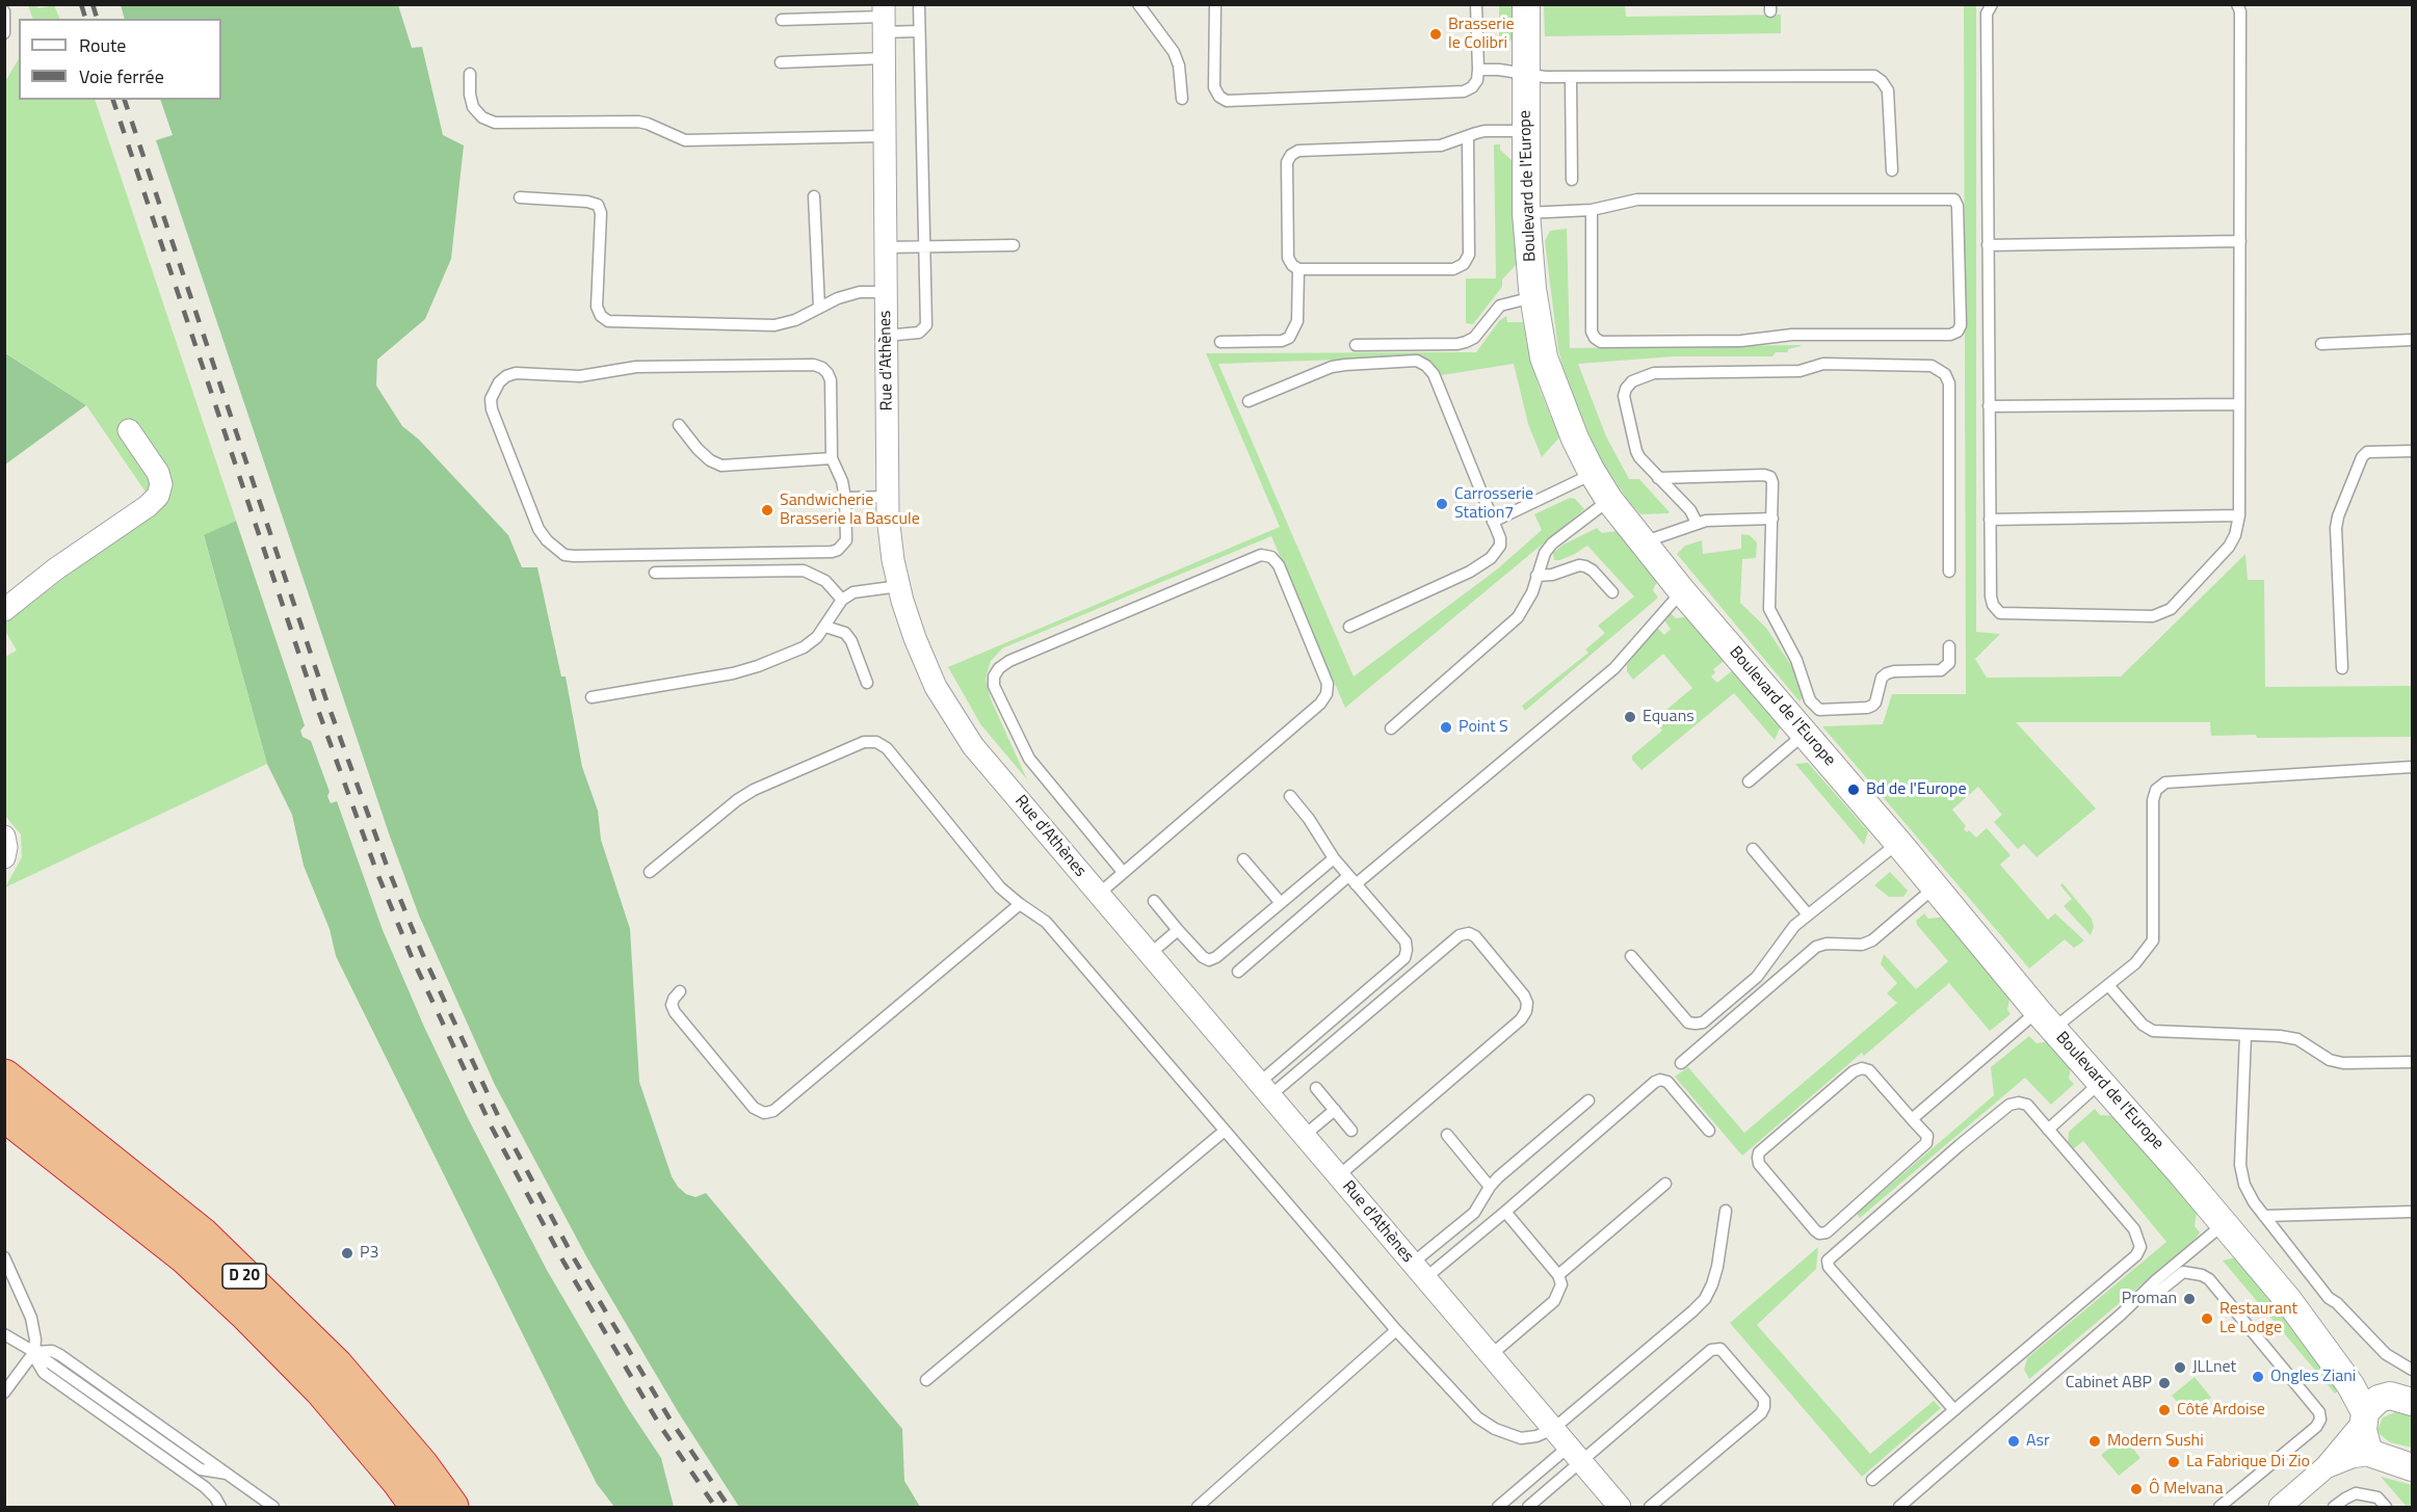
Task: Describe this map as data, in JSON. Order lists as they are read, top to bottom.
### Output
{
  "streets": {
    "highway": ["D 20"],
    "street": ["Boulevard de l'Europe", "Rue d'Athènes"]
  },
  "places": [
    "Brasserie le Colibri",
    "Carrosserie Station7",
    "Sandwicherie Brasserie la Bascule",
    "Equans",
    "Point S",
    "Bd de l'Europe",
    "P3",
    "Proman",
    "Restaurant Le Lodge",
    "JLLnet",
    "Ongles Ziani",
    "Cabinet ABP",
    "Côté Ardoise",
    "Asr",
    "Modern Sushi",
    "La Fabrique Di Zio",
    "Ô Melvana"
  ],
  "legend": ["Route", "Voie ferrée"]
}
